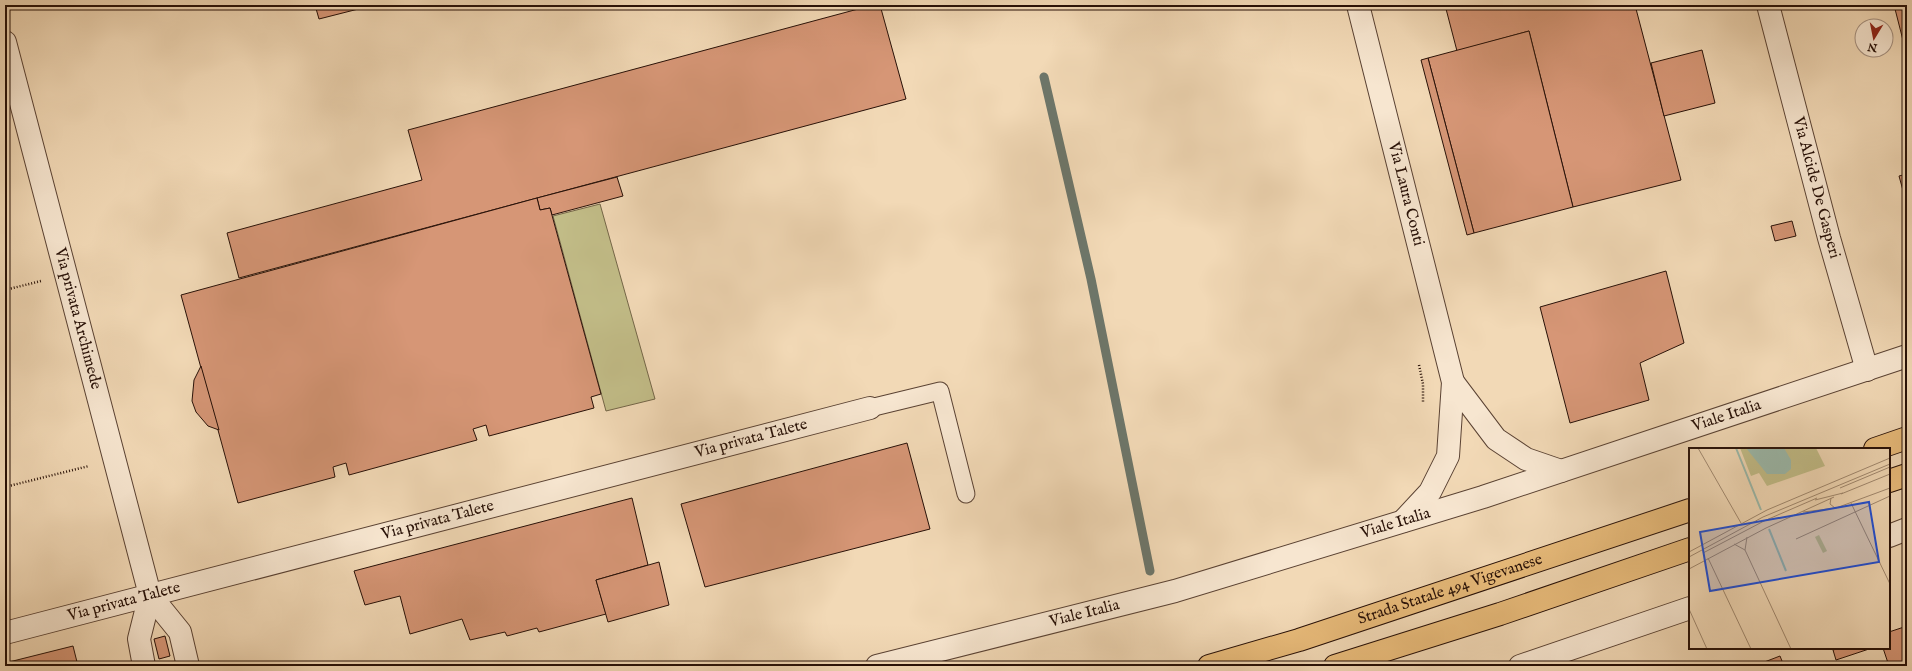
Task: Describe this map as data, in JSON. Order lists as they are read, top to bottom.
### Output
{
  "streets": {
    "main road": ["Strada Statale 494 Vigevanese"],
    "street": [
      "Via Alcide De Gasperi",
      "Via Laura Conti",
      "Via privata Archimede",
      "Viale Italia",
      "Via privata Talete"
    ]
  },
  "crossings": [
    ["Via Alcide De Gasperi", "Viale Italia"],
    ["Via Laura Conti", "Viale Italia"],
    ["Via privata Archimede", "Via privata Talete"]
  ],
  "north": "bottom"
}
